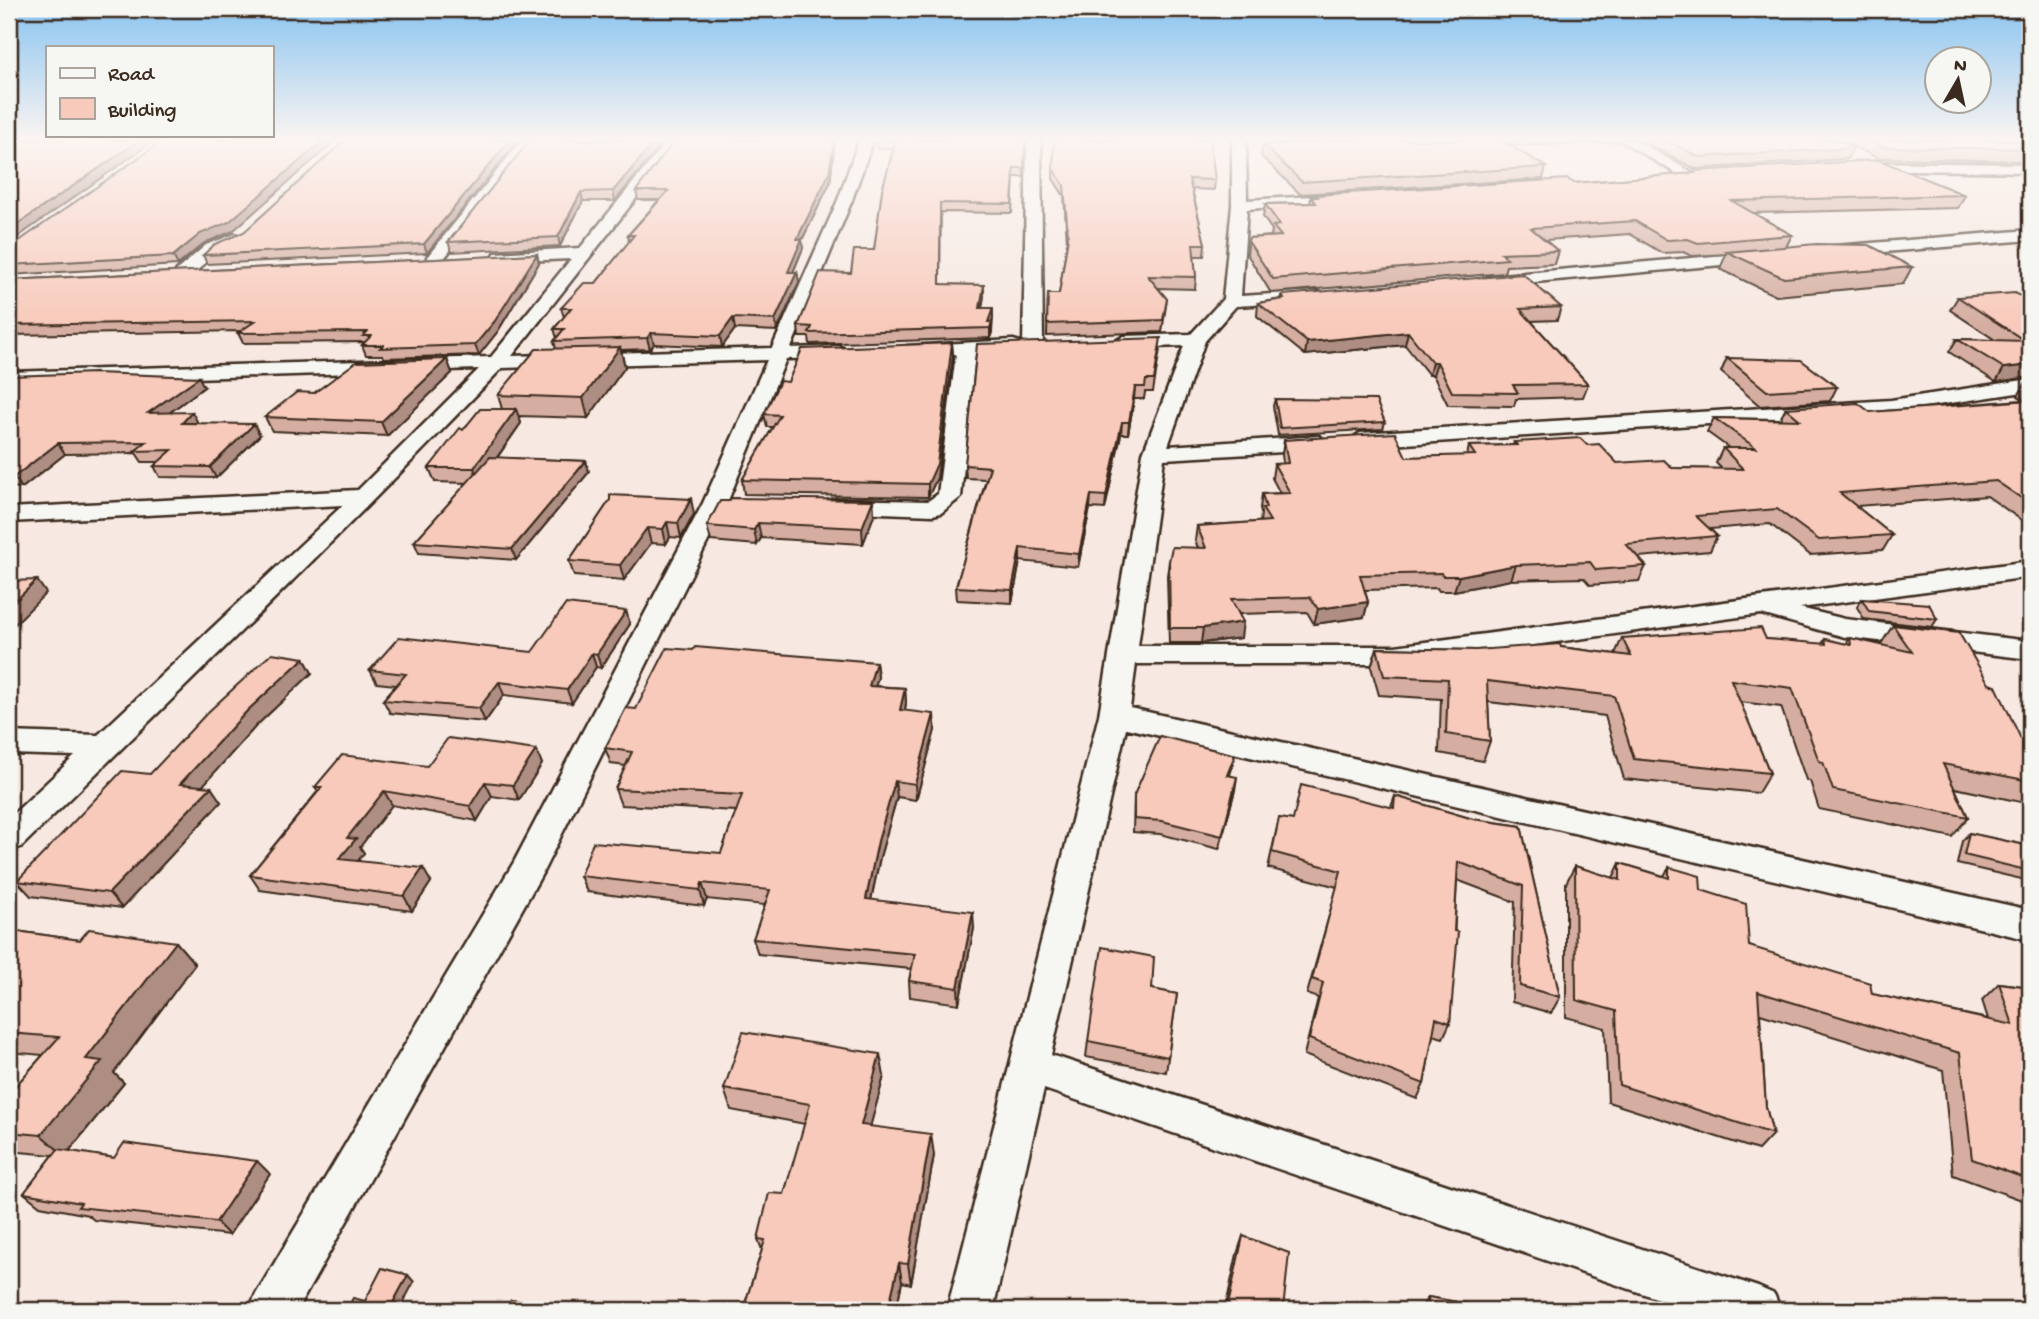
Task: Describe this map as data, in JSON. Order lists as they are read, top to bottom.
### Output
{
  "legend": ["Road", "Building"],
  "north": "top"
}
